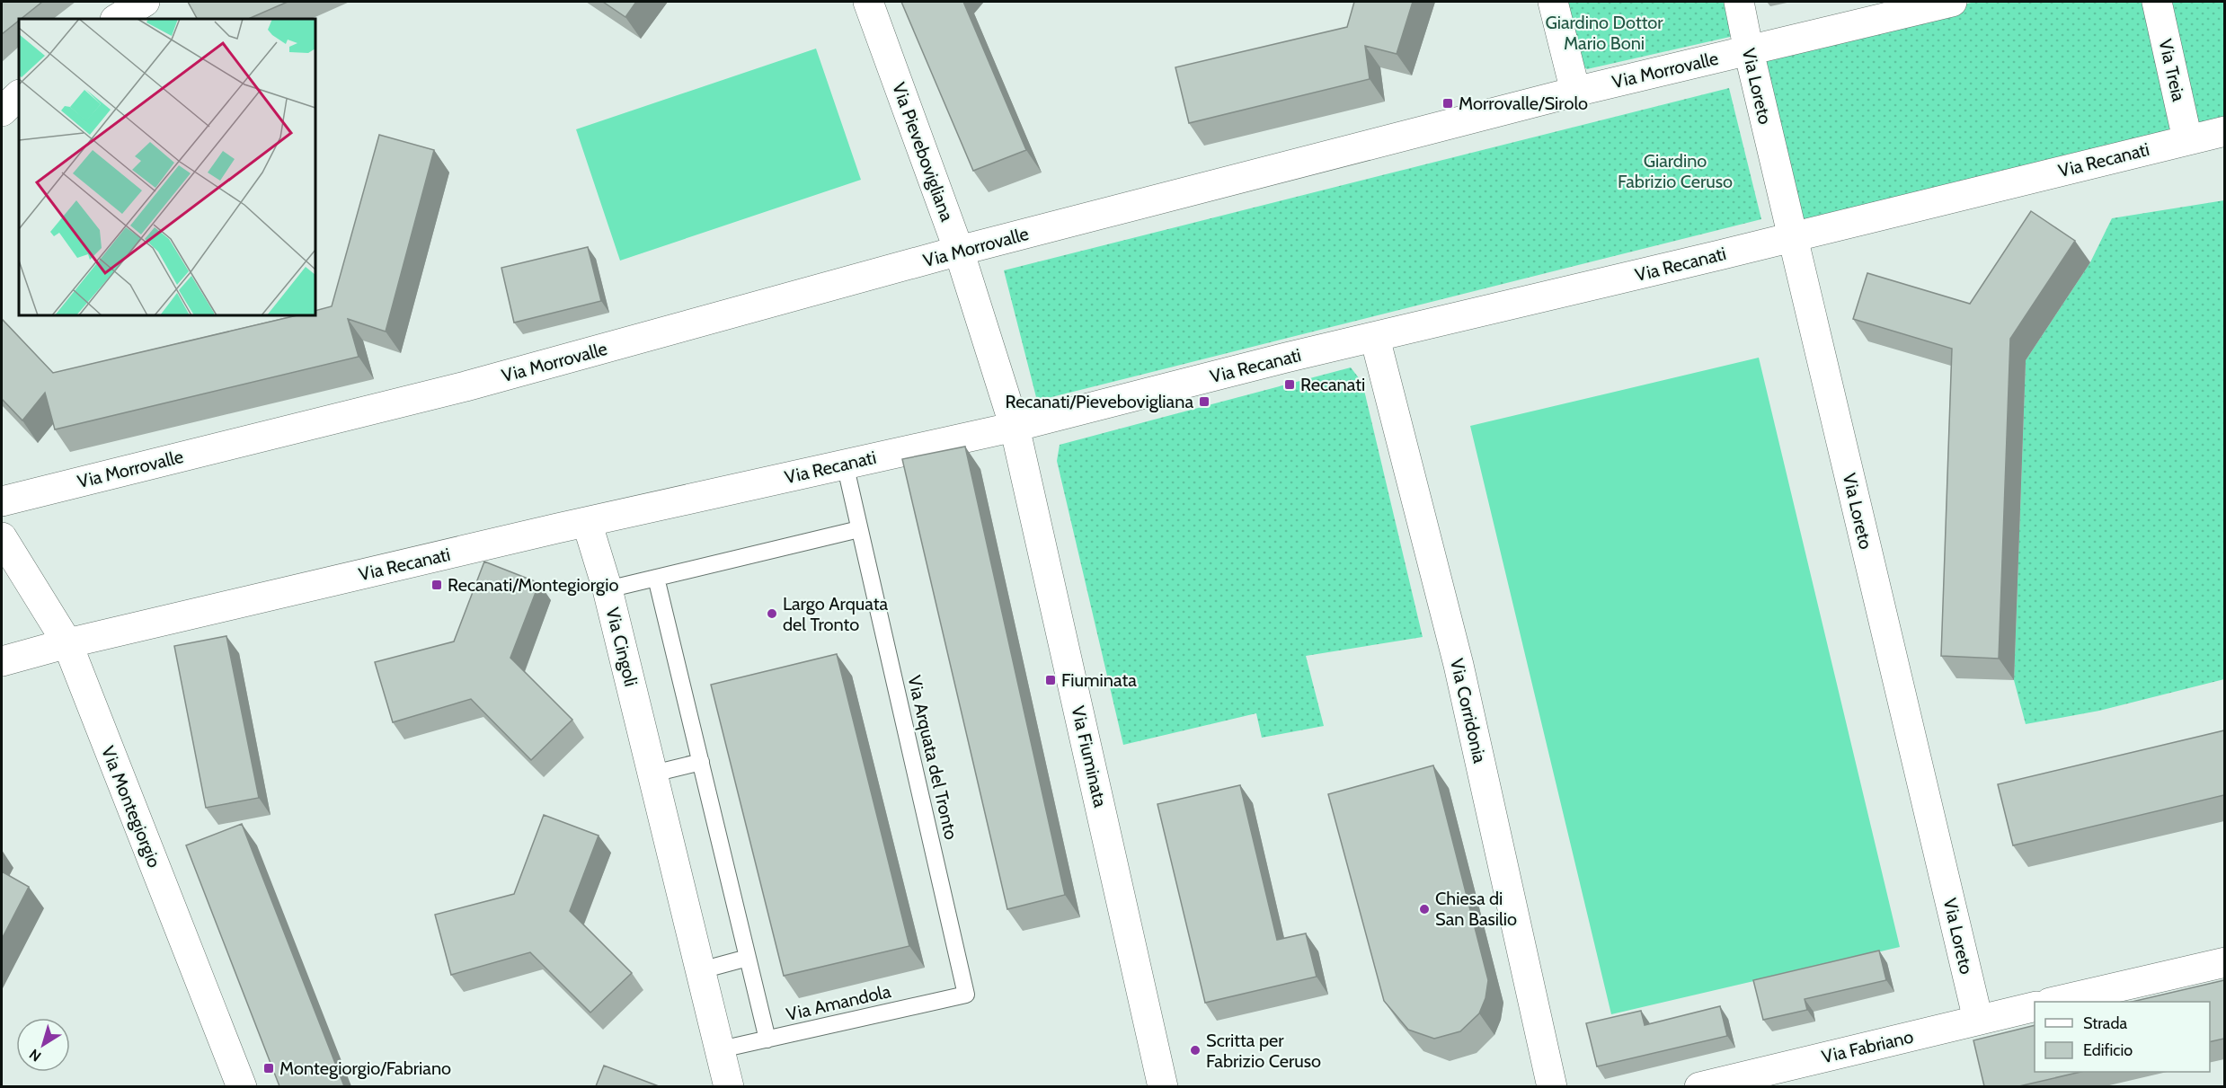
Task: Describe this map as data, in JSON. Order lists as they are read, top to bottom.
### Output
{
  "streets": {
    "street": [
      "Via Morrovalle",
      "Via Treia",
      "Via Loreto",
      "Via Pievebovigliana",
      "Via Recanati",
      "Via Cingoli",
      "Via Corridonia",
      "Via Fiuminata",
      "Via Montegiorgio",
      "Via Fabriano"
    ],
    "lane": ["Via Arquata del Tronto", "Via Amandola"]
  },
  "crossings": [
    ["Via Morrovalle", "Via Loreto"],
    ["Via Morrovalle", "Via Pievebovigliana"],
    ["Via Treia", "Via Recanati"],
    ["Via Loreto", "Via Recanati"],
    ["Via Loreto", "Via Fabriano"],
    ["Via Pievebovigliana", "Via Recanati"],
    ["Via Pievebovigliana", "Via Fiuminata"],
    ["Via Recanati", "Via Cingoli"],
    ["Via Recanati", "Via Corridonia"],
    ["Via Recanati", "Via Fiuminata"],
    ["Via Recanati", "Via Montegiorgio"],
    ["Via Cingoli", "Via Amandola"],
    ["Via Arquata del Tronto", "Via Amandola"]
  ],
  "parks": ["Giardino Dottor Mario Boni", "Giardino Fabrizio Ceruso"],
  "places": {
    "transit": [
      "Morrovalle/Sirolo",
      "Recanati",
      "Recanati/Pievebovigliana",
      "Recanati/Montegiorgio",
      "Fiuminata",
      "Montegiorgio/Fabriano"
    ],
    "other": ["Largo Arquata del Tronto", "Chiesa di San Basilio", "Scritta per Fabrizio Ceruso"]
  },
  "legend": ["Strada", "Edificio"],
  "north": "bottom left"
}
